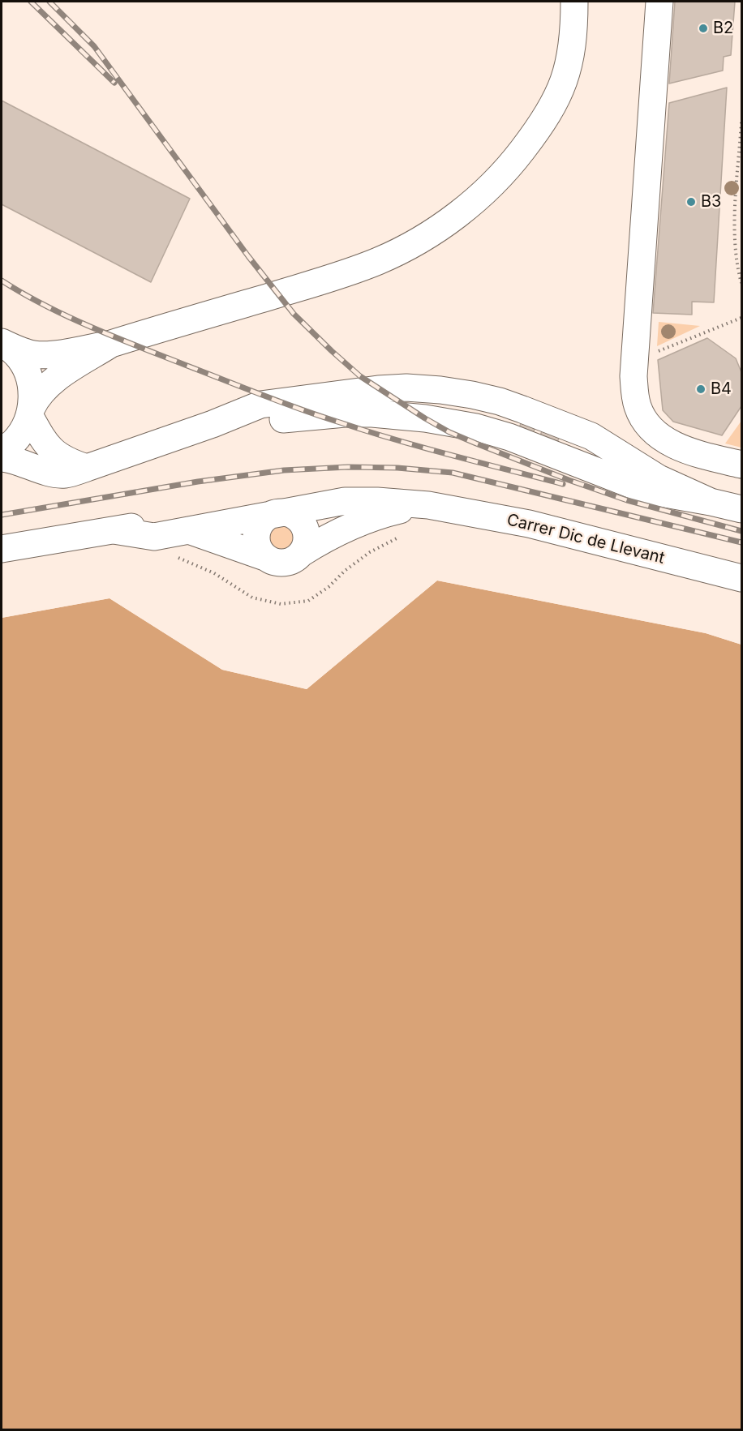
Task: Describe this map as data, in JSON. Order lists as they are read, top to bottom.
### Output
{
  "streets": {
    "street": ["Carrer Dic de Llevant"]
  },
  "places": ["B2", "B3", "B4"]
}
